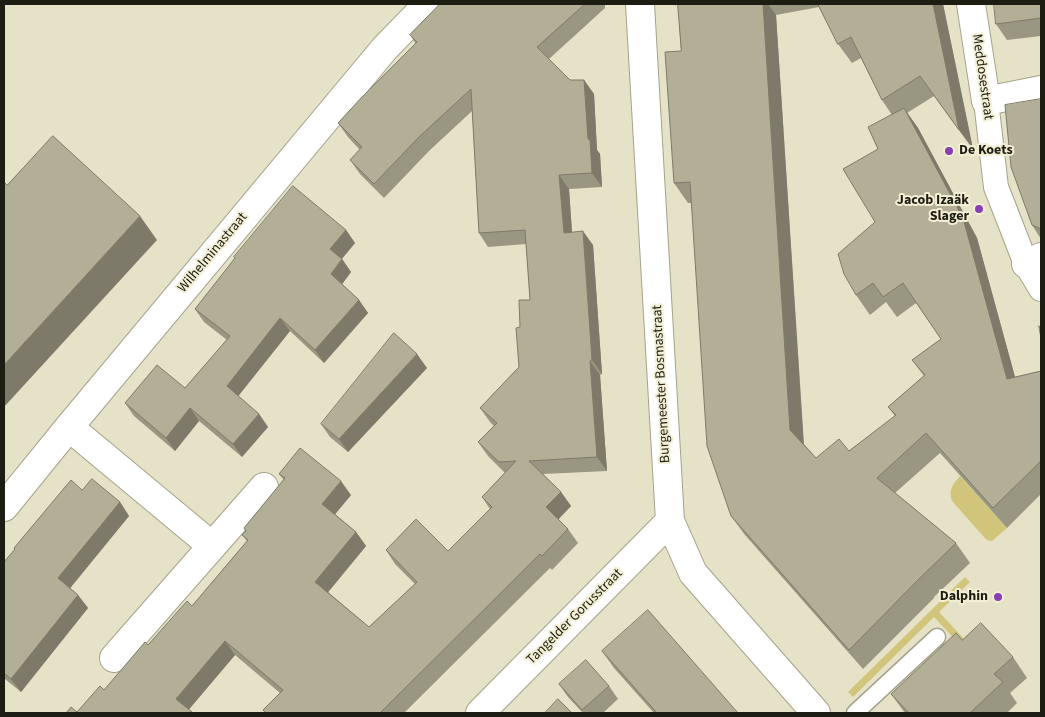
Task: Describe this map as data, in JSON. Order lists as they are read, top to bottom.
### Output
{
  "streets": {
    "street": [
      "Meddosestraat",
      "Wilhelminastraat",
      "Burgemeester Bosmastraat",
      "Tangelder Gorusstraat"
    ]
  },
  "crossings": [
    ["Burgemeester Bosmastraat", "Tangelder Gorusstraat"]
  ],
  "places": ["De Koets", "Jacob Izaäk Slager", "Dalphin"]
}
